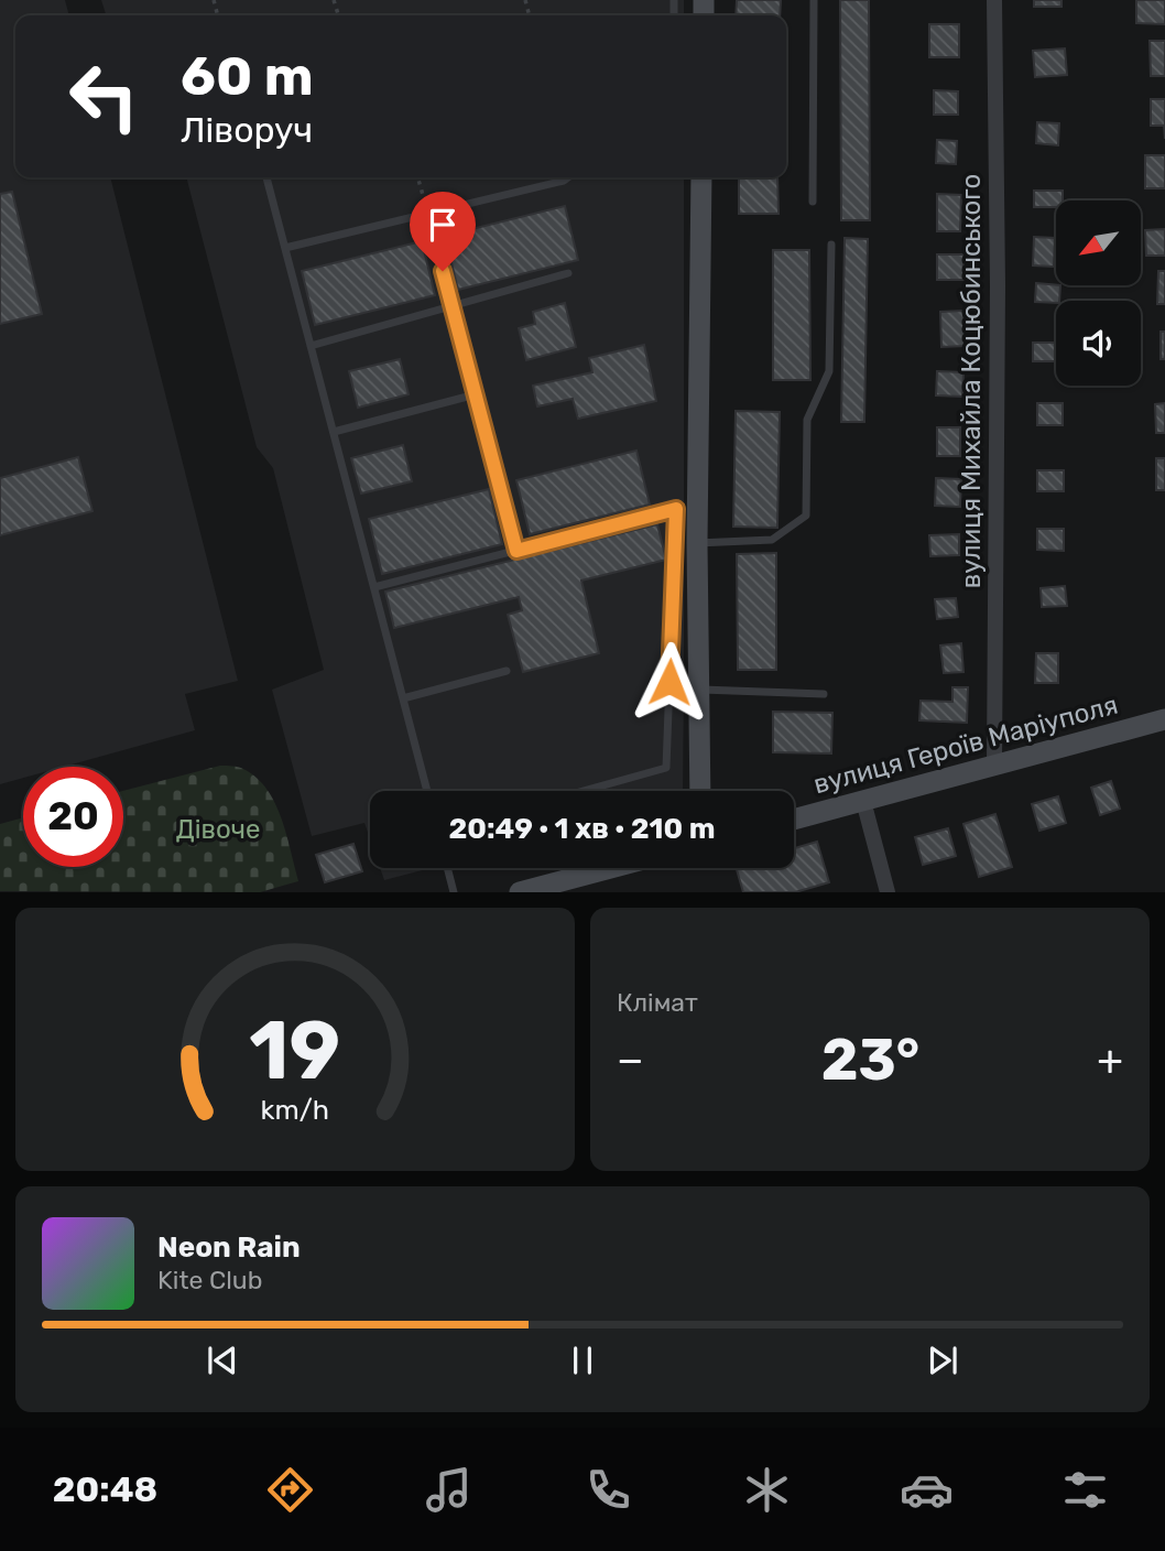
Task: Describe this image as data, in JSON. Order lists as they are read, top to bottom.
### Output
{
  "streets": {
    "street": ["вулиця Михайла Коцюбинського", "вулиця Героїв Маріуполя"]
  },
  "crossings": [
    ["вулиця Михайла Коцюбинського", "вулиця Героїв Маріуполя"]
  ],
  "parks": ["Дівоче"],
  "north": "bottom left",
  "page": {
    "turn": ["60 m", "Ліворуч"],
    "limit": "20",
    "trip": "20:49 · 1 хв · 210 m",
    "tile": "Клімат",
    "heat": ["−", "23°", "+"],
    "song": ["Neon Rain", "Kite Club"],
    "tabs": "20:48",
    "gauge": ["19", "km/h"]
  }
}
